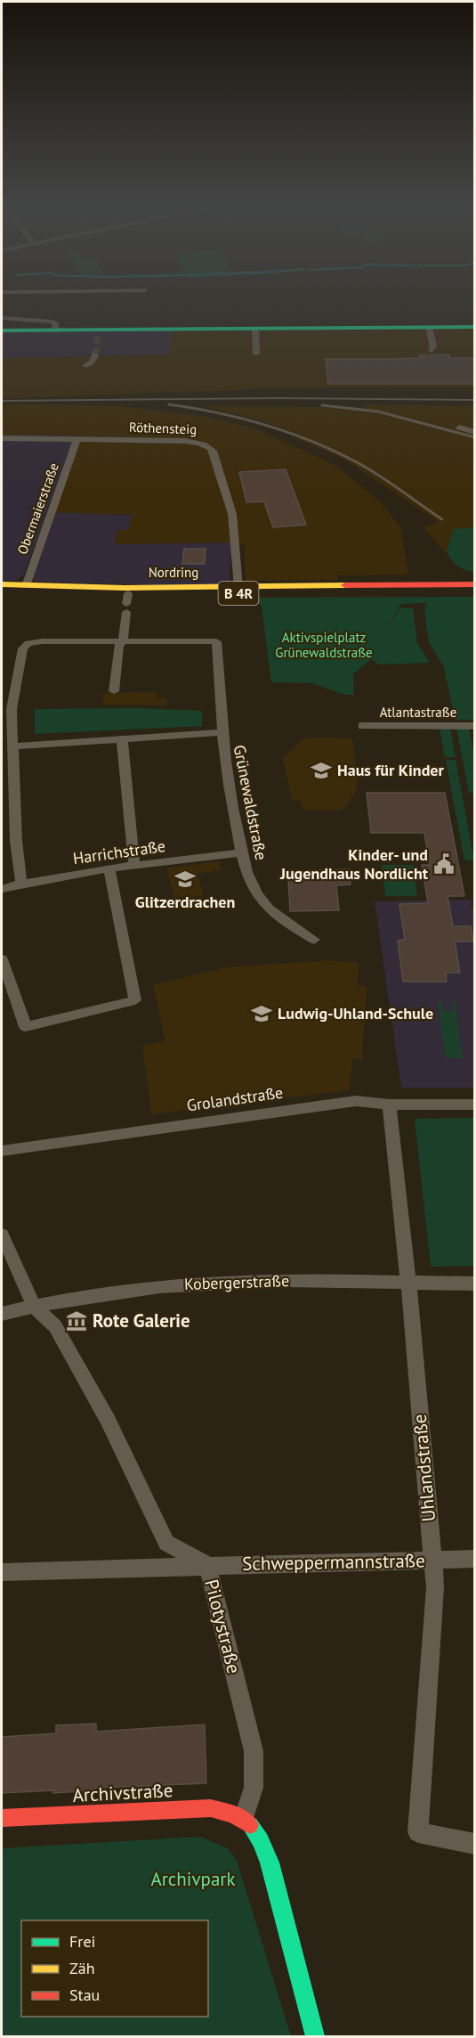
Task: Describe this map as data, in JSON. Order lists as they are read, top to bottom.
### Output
{
  "streets": {
    "main road": ["Nordring", "B 4R", "Archivstraße"],
    "street": [
      "Röthensteig",
      "Obermaierstraße",
      "Atlantastraße",
      "Grünewaldstraße",
      "Harrichstraße",
      "Grolandstraße",
      "Kobergerstraße",
      "Uhlandstraße",
      "Schweppermannstraße",
      "Pilotystraße"
    ]
  },
  "crossings": [
    ["Röthensteig", "Obermaierstraße"],
    ["Röthensteig", "Nordring"],
    ["Obermaierstraße", "Nordring"],
    ["Grünewaldstraße", "Harrichstraße"],
    ["Grolandstraße", "Uhlandstraße"],
    ["Kobergerstraße", "Uhlandstraße"],
    ["Kobergerstraße", "Pilotystraße"],
    ["Uhlandstraße", "Schweppermannstraße"],
    ["Schweppermannstraße", "Pilotystraße"],
    ["Pilotystraße", "Archivstraße"]
  ],
  "parks": ["Aktivspielplatz Grünewaldstraße", "Archivpark"],
  "places": {
    "school or university": ["Haus für Kinder", "Glitzerdrachen", "Ludwig-Uhland-Schule"],
    "public building": ["Kinder- und Jugendhaus Nordlicht"],
    "museum": ["Rote Galerie"]
  },
  "legend": ["Frei", "Zäh", "Stau"]
}
